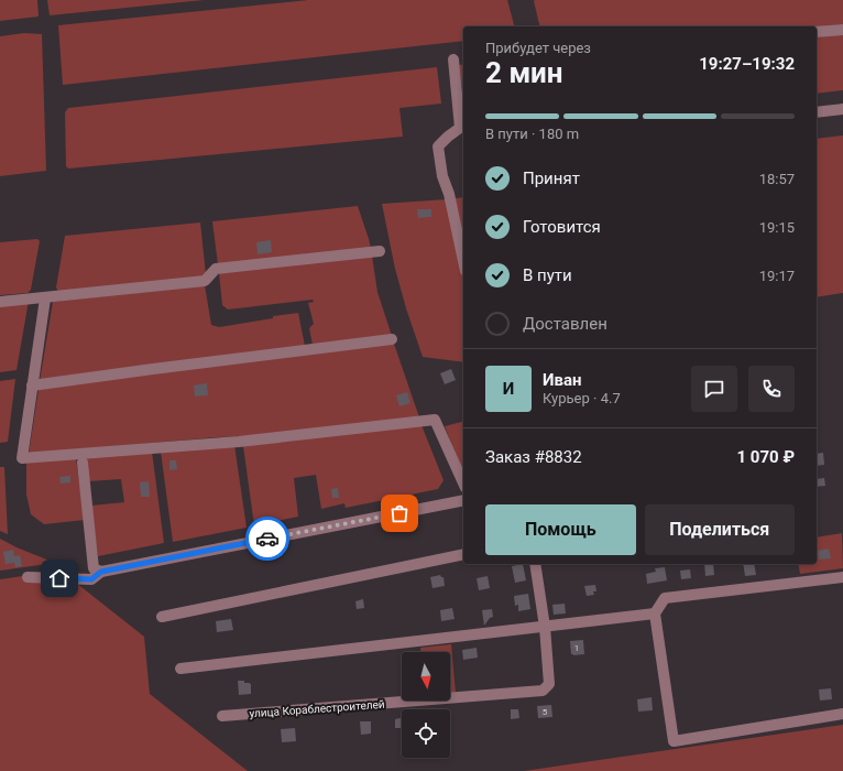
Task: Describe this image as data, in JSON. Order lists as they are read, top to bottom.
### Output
{
  "streets": {
    "street": ["улица Кораблестроителей"]
  },
  "house_numbers": ["1", "5"],
  "north": "bottom",
  "page": {
    "heading": ["2 мин", "Прибудет через", "19:27–19:32"],
    "panel": [
      "Иван",
      "Курьер · 4.7",
      "Заказ #8832",
      "1 070 ₽"
    ],
    "bar": "В пути · 180 m",
    "list": [
      ["Принят", "18:57"],
      ["Готовится", "19:15"],
      ["В пути", "19:17"],
      "Доставлен"
    ],
    "round": "И",
    "buttons": ["Помощь", "Поделиться"]
  }
}
